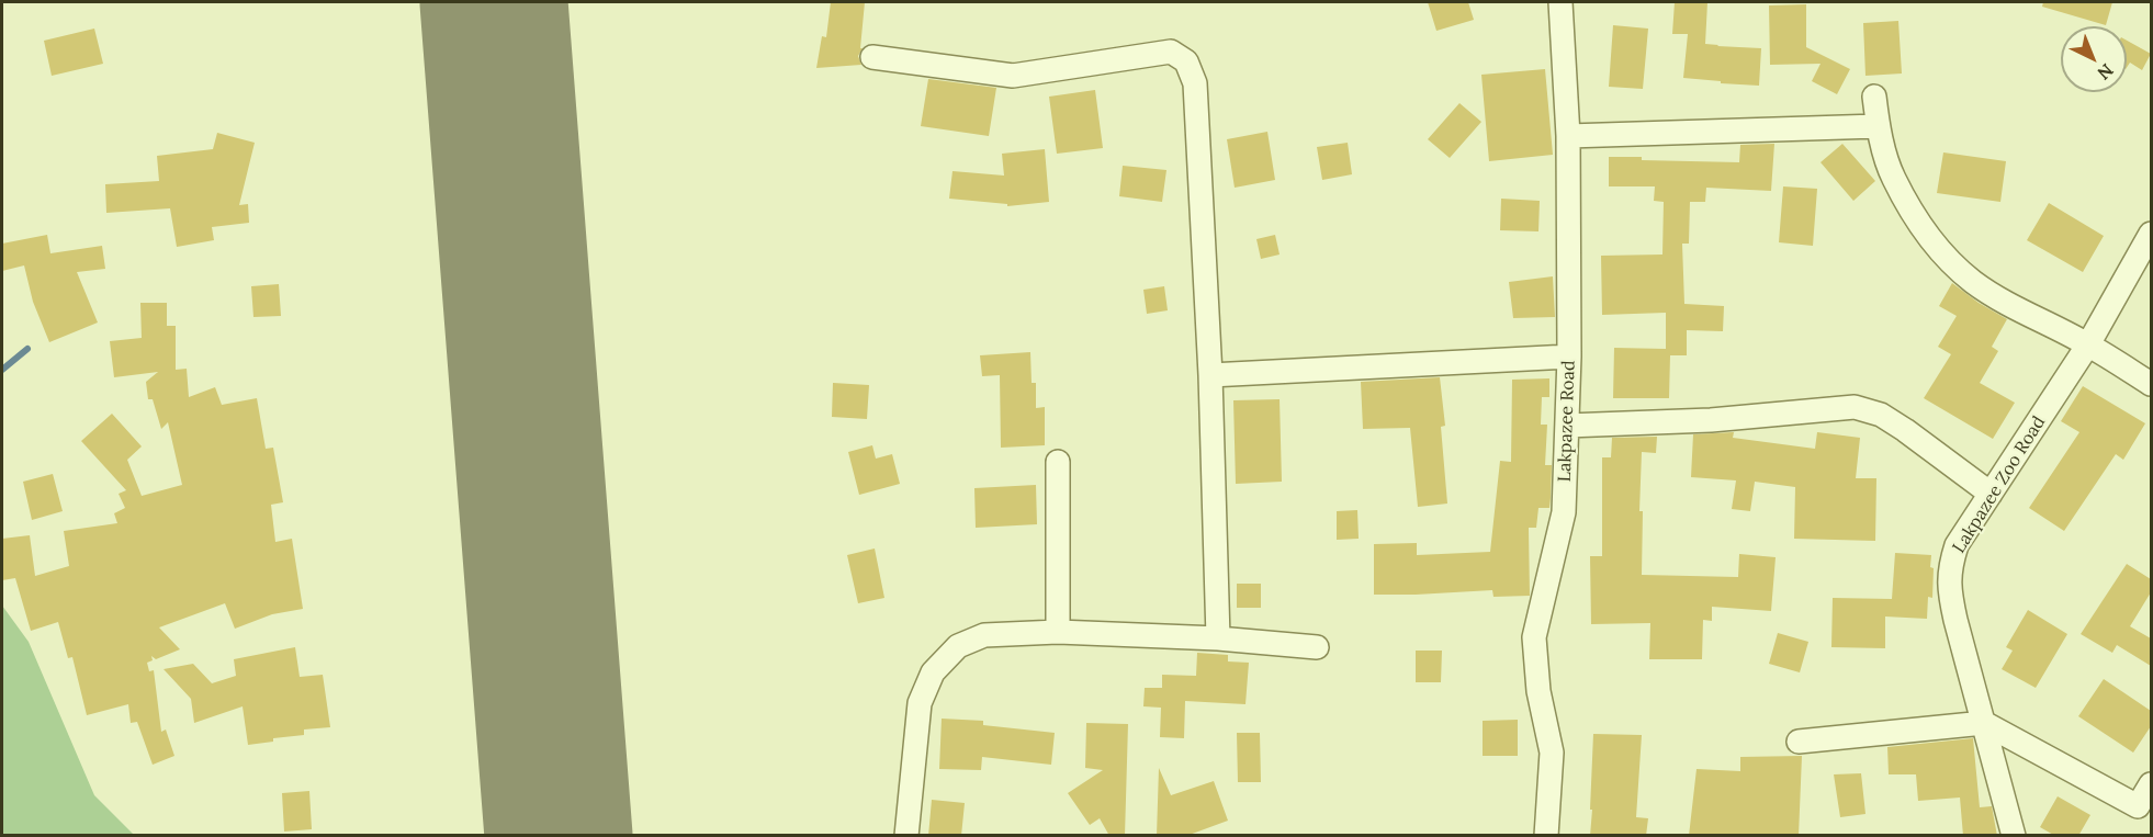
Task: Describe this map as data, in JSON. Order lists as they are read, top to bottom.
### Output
{
  "streets": {
    "street": ["Lakpazee Road", "Lakpazee Zoo Road"]
  },
  "north": "bottom right"
}
